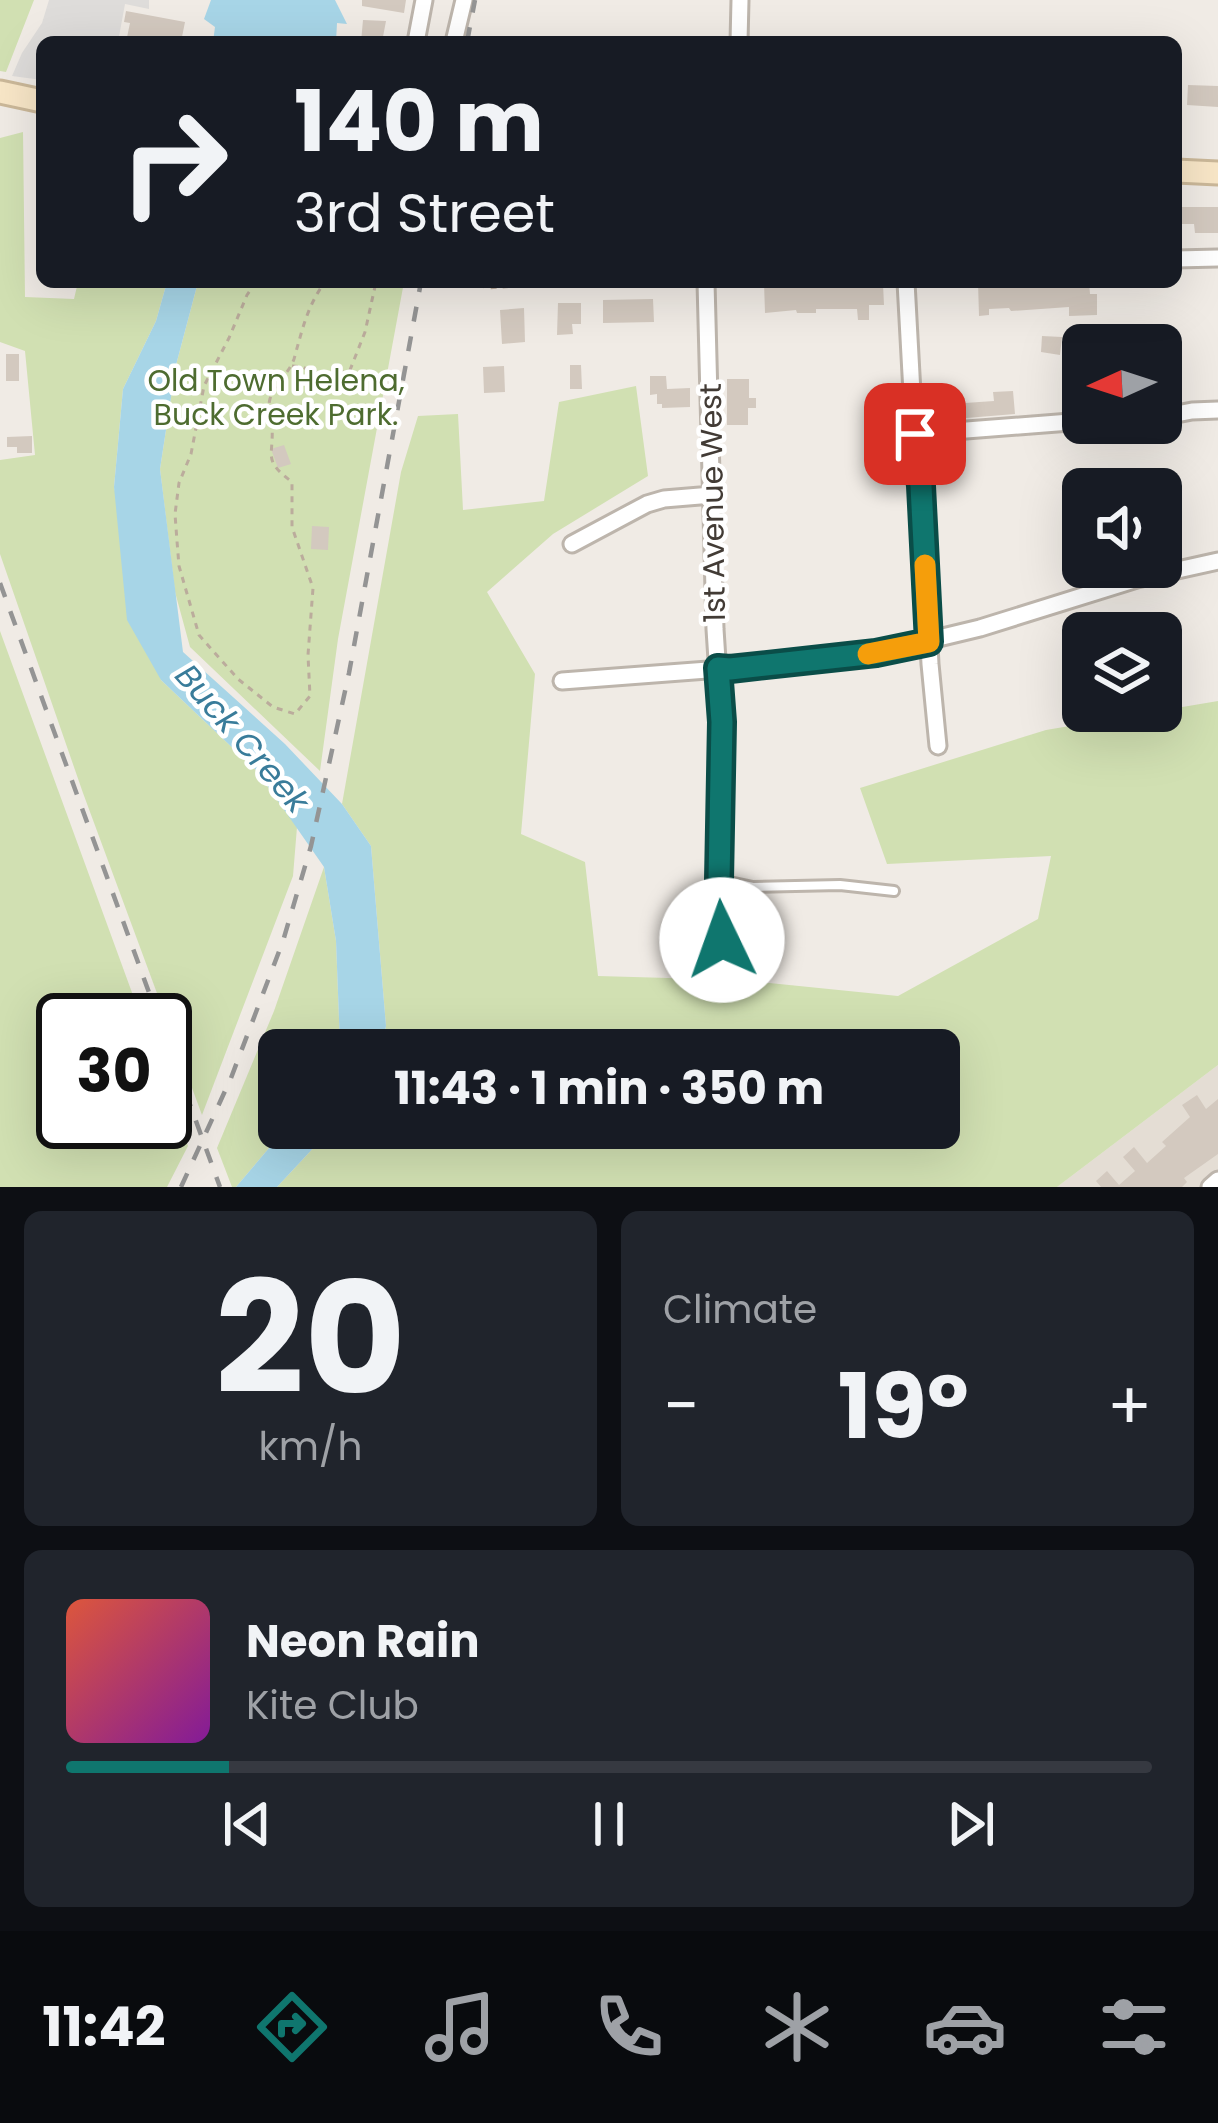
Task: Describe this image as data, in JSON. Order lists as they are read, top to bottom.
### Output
{
  "streets": {
    "street": ["1st Avenue West"]
  },
  "water": ["Buck Creek"],
  "parks": ["Old Town Helena, Buck Creek Park."],
  "north": "left",
  "page": {
    "turn": ["140 m", "3rd Street"],
    "limit": "30",
    "trip": "11:43 · 1 min · 350 m",
    "tile": [
      ["20", "km/h"],
      "Climate"
    ],
    "heat": ["−", "19°", "+"],
    "song": ["Neon Rain", "Kite Club"],
    "tabs": "11:42"
  }
}
